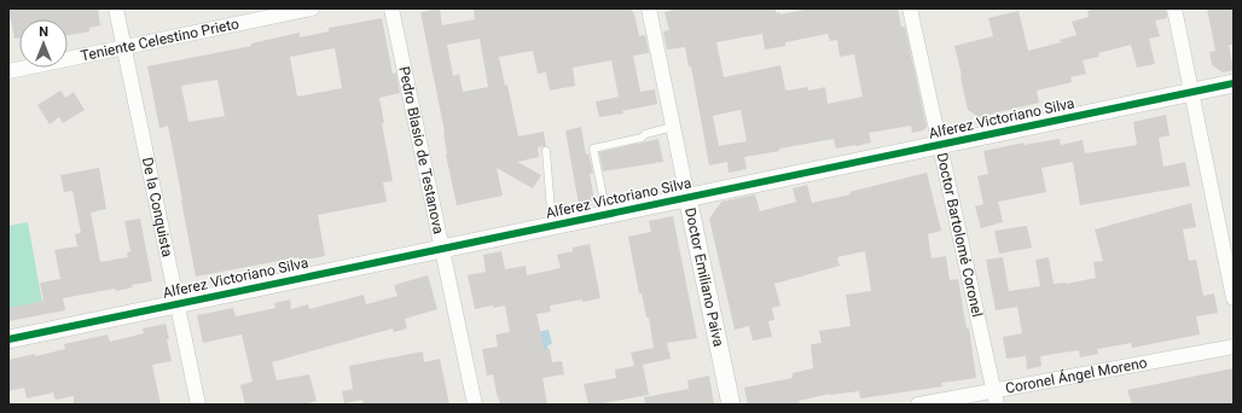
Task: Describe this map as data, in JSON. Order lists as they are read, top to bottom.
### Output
{
  "streets": {
    "street": [
      "Teniente Celestino Prieto",
      "Alferez Victoriano Silva",
      "Pedro Blasio de Testanova",
      "De la Conquista",
      "Doctor Bartolomé Coronel",
      "Doctor Emiliano Paiva",
      "Coronel Ángel Moreno"
    ]
  },
  "crossings": [
    ["Teniente Celestino Prieto", "De la Conquista"],
    ["Alferez Victoriano Silva", "Pedro Blasio de Testanova"],
    ["Alferez Victoriano Silva", "De la Conquista"],
    ["Alferez Victoriano Silva", "Doctor Bartolomé Coronel"],
    ["Alferez Victoriano Silva", "Doctor Emiliano Paiva"],
    ["Doctor Bartolomé Coronel", "Coronel Ángel Moreno"]
  ],
  "north": "top"
}
